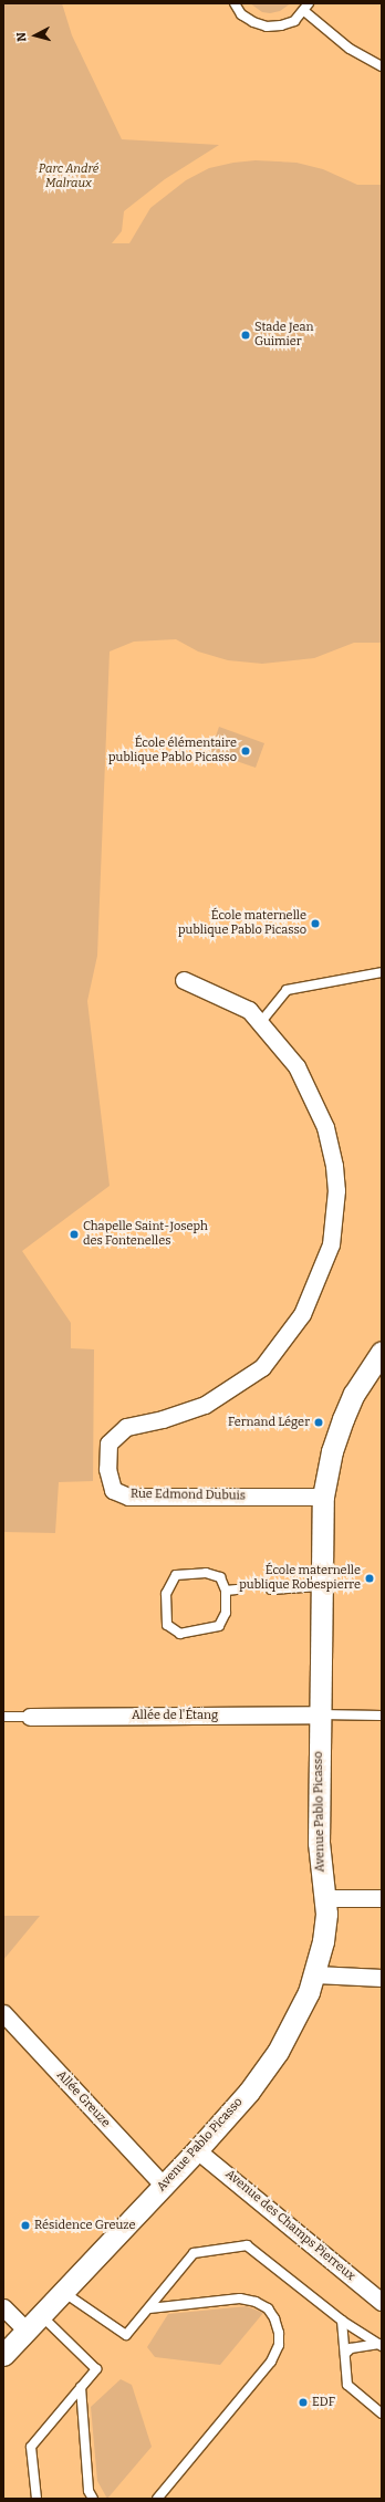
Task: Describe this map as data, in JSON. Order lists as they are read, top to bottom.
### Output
{
  "streets": {
    "street": [
      "Rue Edmond Dubuis",
      "Allée de l'Étang",
      "Avenue Pablo Picasso",
      "Allée Greuze",
      "Avenue des Champs Pierreux"
    ]
  },
  "crossings": [
    ["Rue Edmond Dubuis", "Avenue Pablo Picasso"],
    ["Allée de l'Étang", "Avenue Pablo Picasso"],
    ["Avenue Pablo Picasso", "Allée Greuze"],
    ["Avenue Pablo Picasso", "Avenue des Champs Pierreux"]
  ],
  "parks": ["Parc André Malraux"],
  "places": [
    "Stade Jean Guimier",
    "École élémentaire publique Pablo Picasso",
    "École maternelle publique Pablo Picasso",
    "Chapelle Saint-Joseph des Fontenelles",
    "Fernand Léger",
    "École maternelle publique Robespierre",
    "Résidence Greuze",
    "EDF"
  ],
  "north": "left"
}
